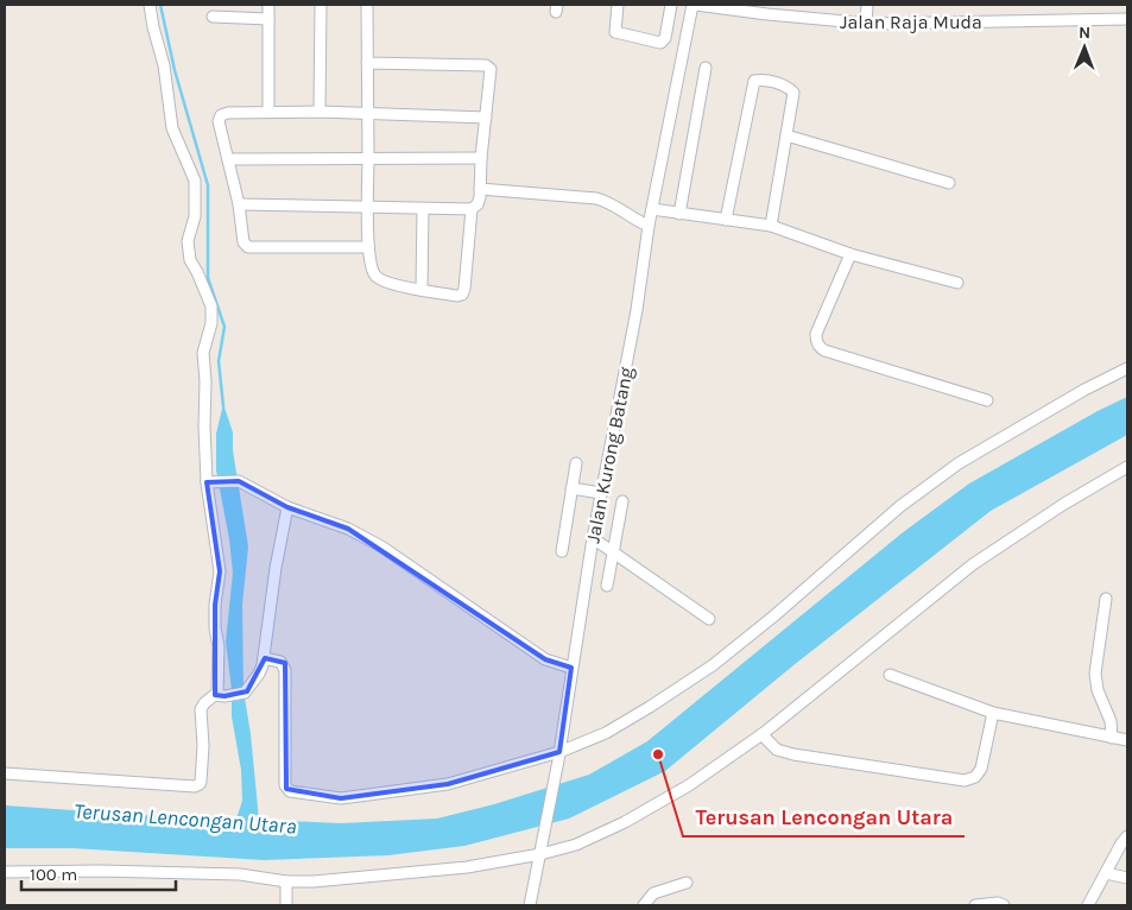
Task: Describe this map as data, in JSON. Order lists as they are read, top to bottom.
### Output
{
  "streets": {
    "street": ["Jalan Raja Muda", "Jalan Kurong Batang"]
  },
  "crossings": [
    ["Jalan Raja Muda", "Jalan Kurong Batang"]
  ],
  "water": ["Terusan Lencongan Utara"],
  "places": ["Terusan Lencongan Utara"],
  "scale_bar": "100 m",
  "north": "top"
}
